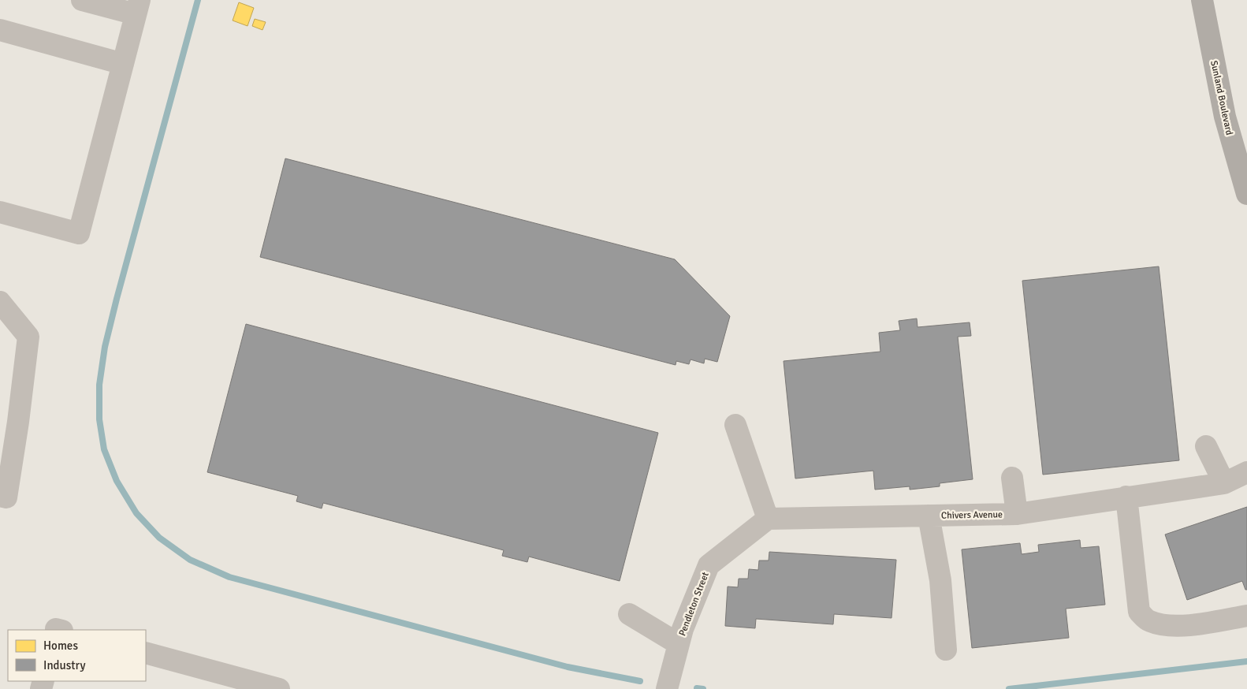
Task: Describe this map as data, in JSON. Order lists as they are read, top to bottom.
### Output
{
  "streets": {
    "main road": ["Sunland Boulevard"],
    "street": ["Chivers Avenue", "Pendleton Street"]
  },
  "crossings": [
    ["Chivers Avenue", "Pendleton Street"]
  ],
  "legend": ["Homes", "Industry"]
}
